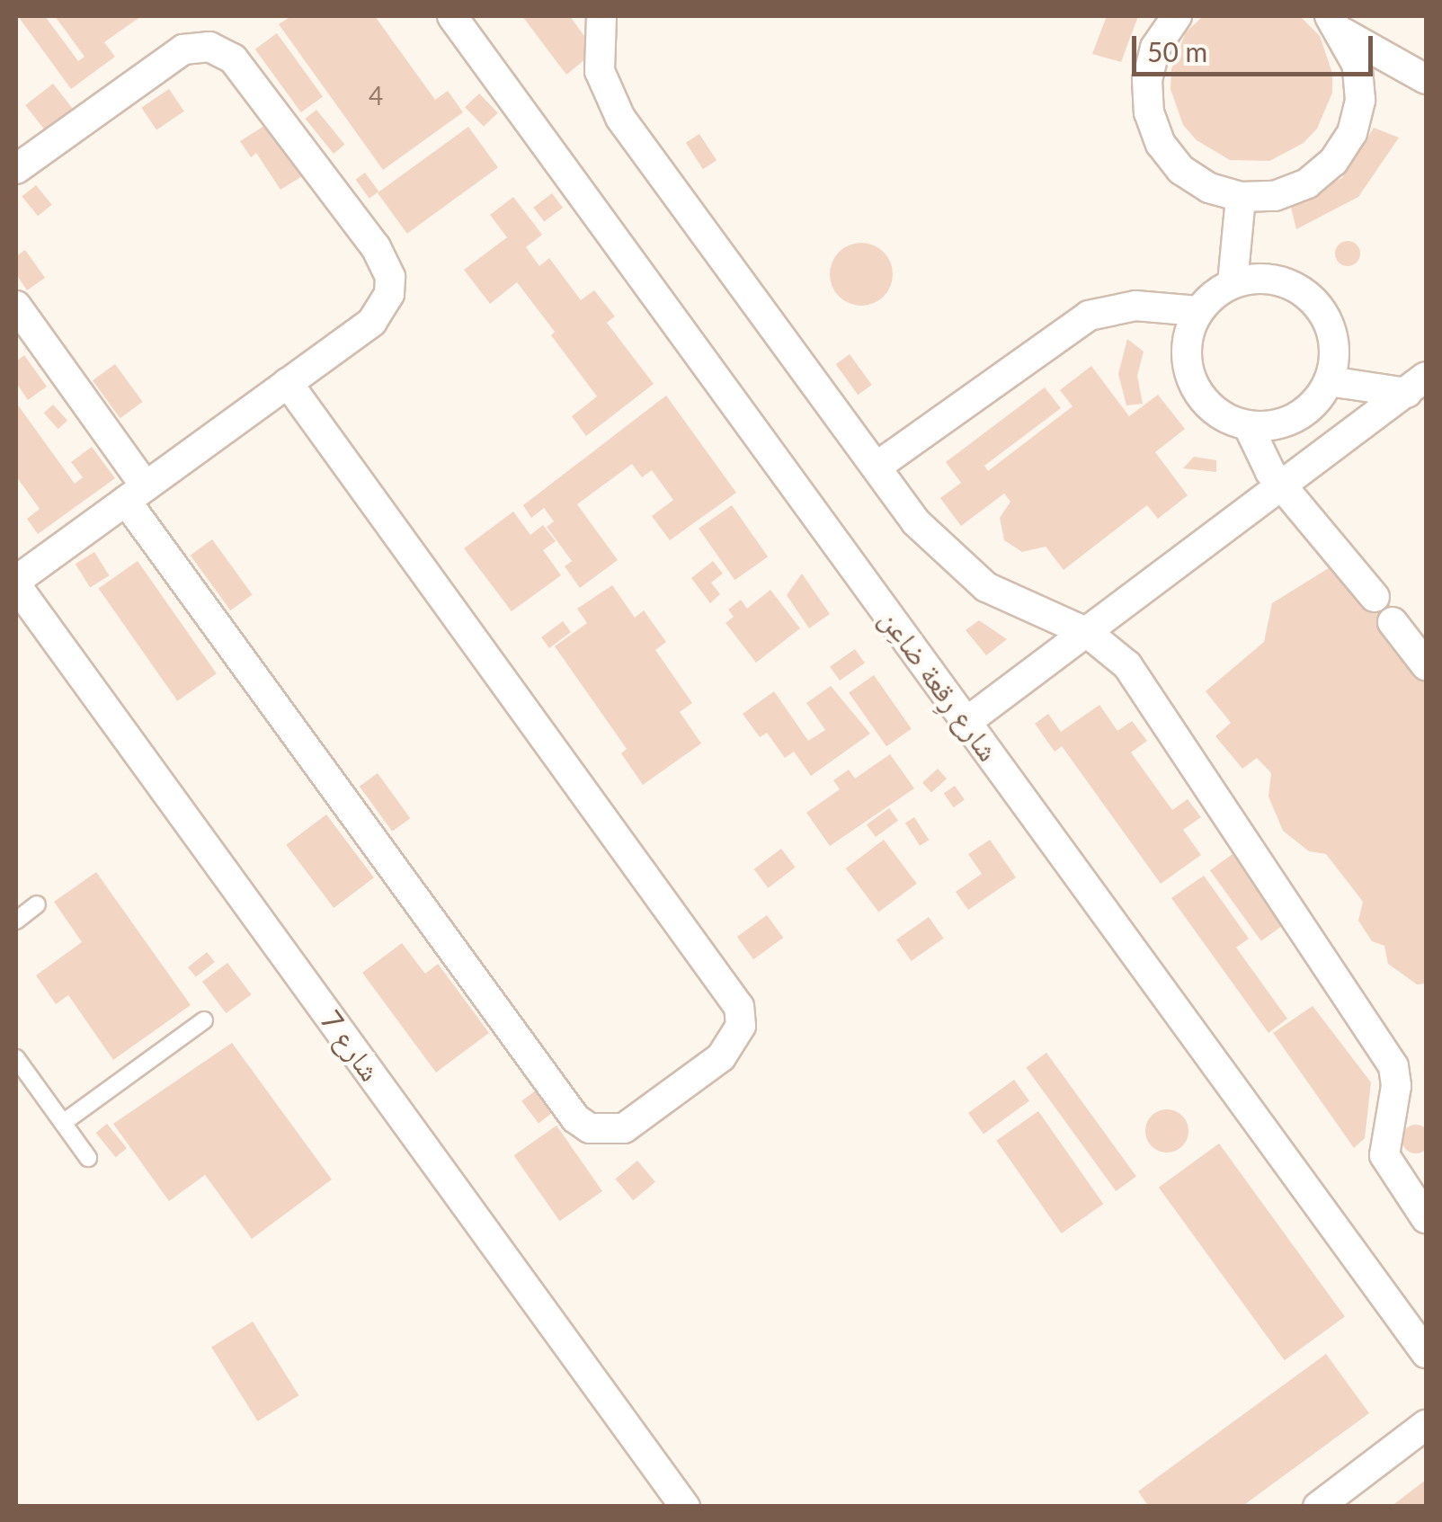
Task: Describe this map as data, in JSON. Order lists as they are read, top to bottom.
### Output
{
  "streets": {
    "street": ["شارع رِقعة ضاعِن", "شارع 7"]
  },
  "house_numbers": ["4"],
  "scale_bar": "50 m"
}
